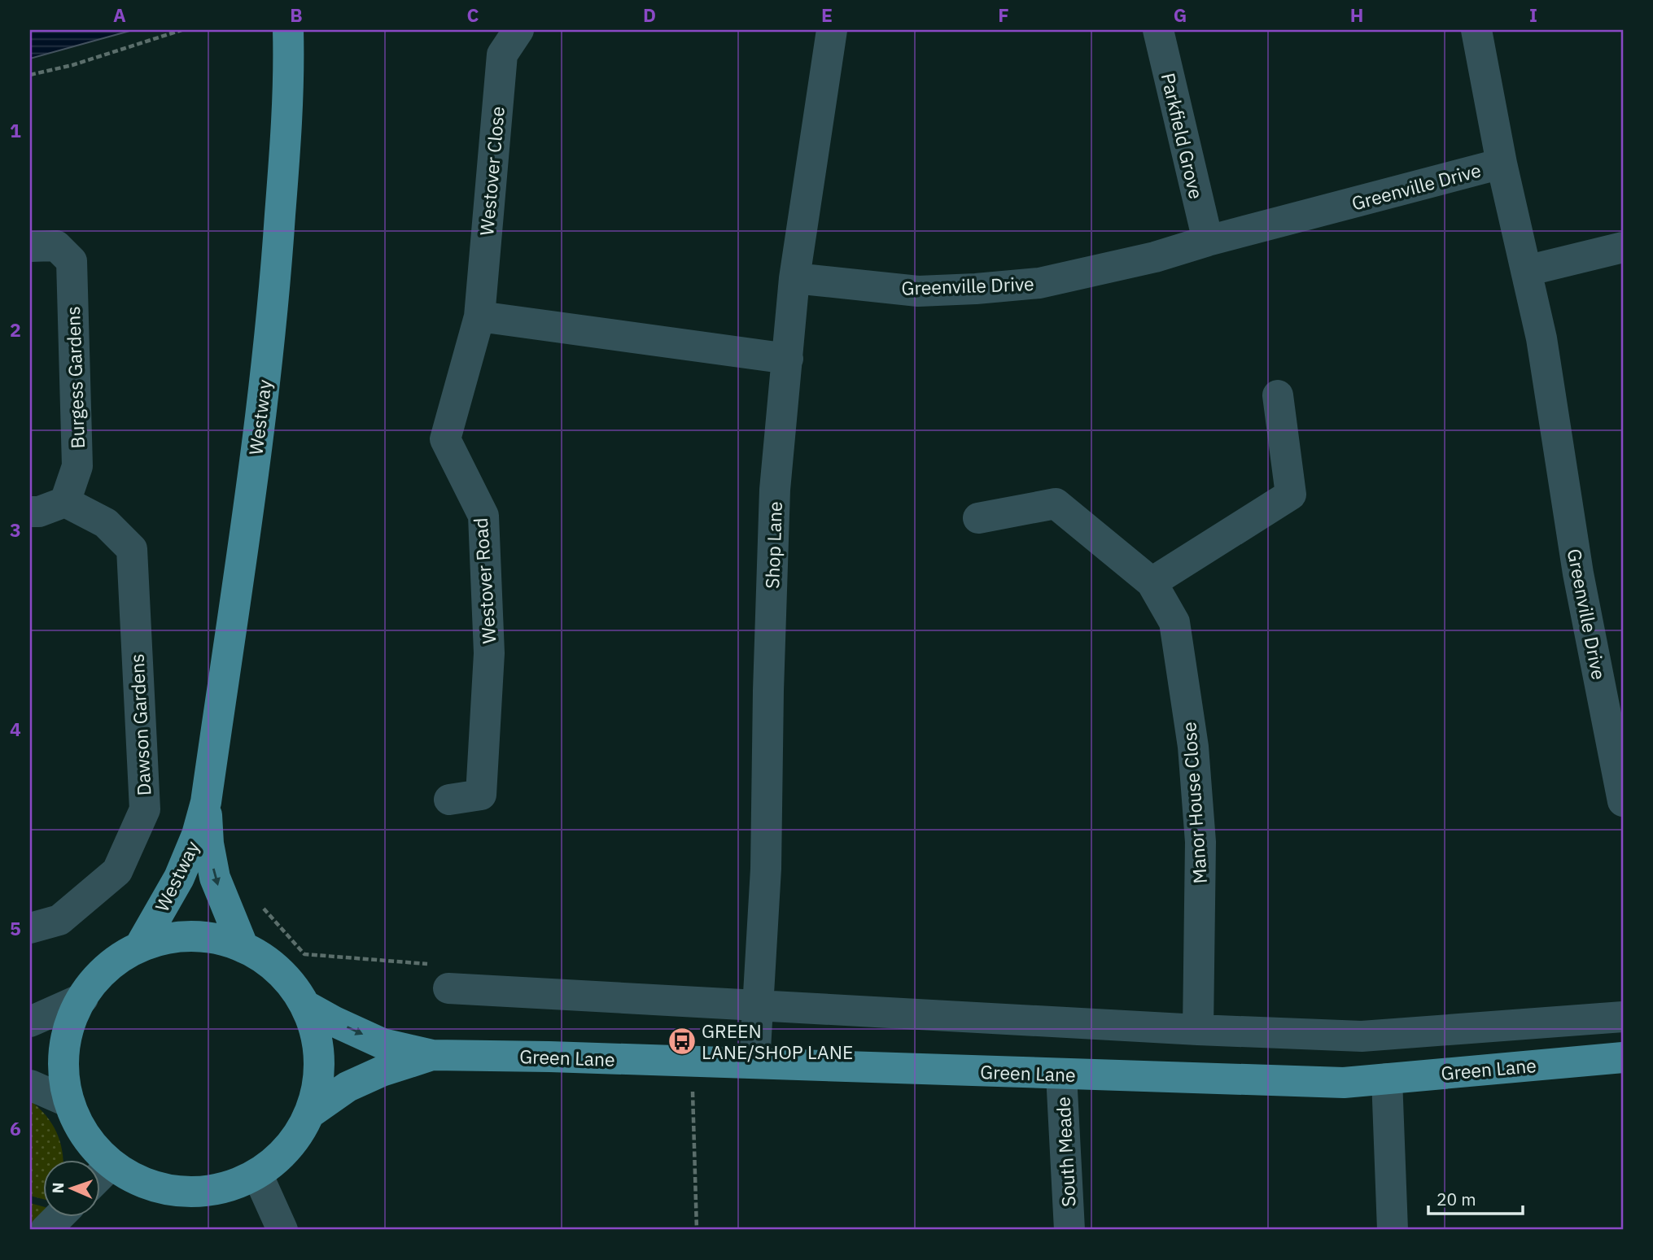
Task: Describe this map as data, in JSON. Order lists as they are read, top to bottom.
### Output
{
  "streets": {
    "main road": ["Westway", "Green Lane"],
    "street": [
      "Parkfield Grove",
      "Westover Close",
      "Greenville Drive",
      "Burgess Gardens",
      "Shop Lane",
      "Westover Road",
      "Dawson Gardens",
      "Manor House Close",
      "South Meade"
    ]
  },
  "crossings": [
    ["Parkfield Grove", "Greenville Drive"],
    ["Westover Close", "Westover Road"],
    ["Greenville Drive", "Shop Lane"],
    ["Burgess Gardens", "Dawson Gardens"],
    ["Shop Lane", "Green Lane"],
    ["Green Lane", "South Meade"]
  ],
  "places": {
    "bus stop": ["GREEN LANE/SHOP LANE"]
  },
  "scale_bar": "20 m",
  "north": "left",
  "grid": {
    "columns": [
      "A",
      "B",
      "C",
      "D",
      "E",
      "F",
      "G",
      "H",
      "I"
    ],
    "rows": [
      "1",
      "2",
      "3",
      "4",
      "5",
      "6"
    ]
  }
}
